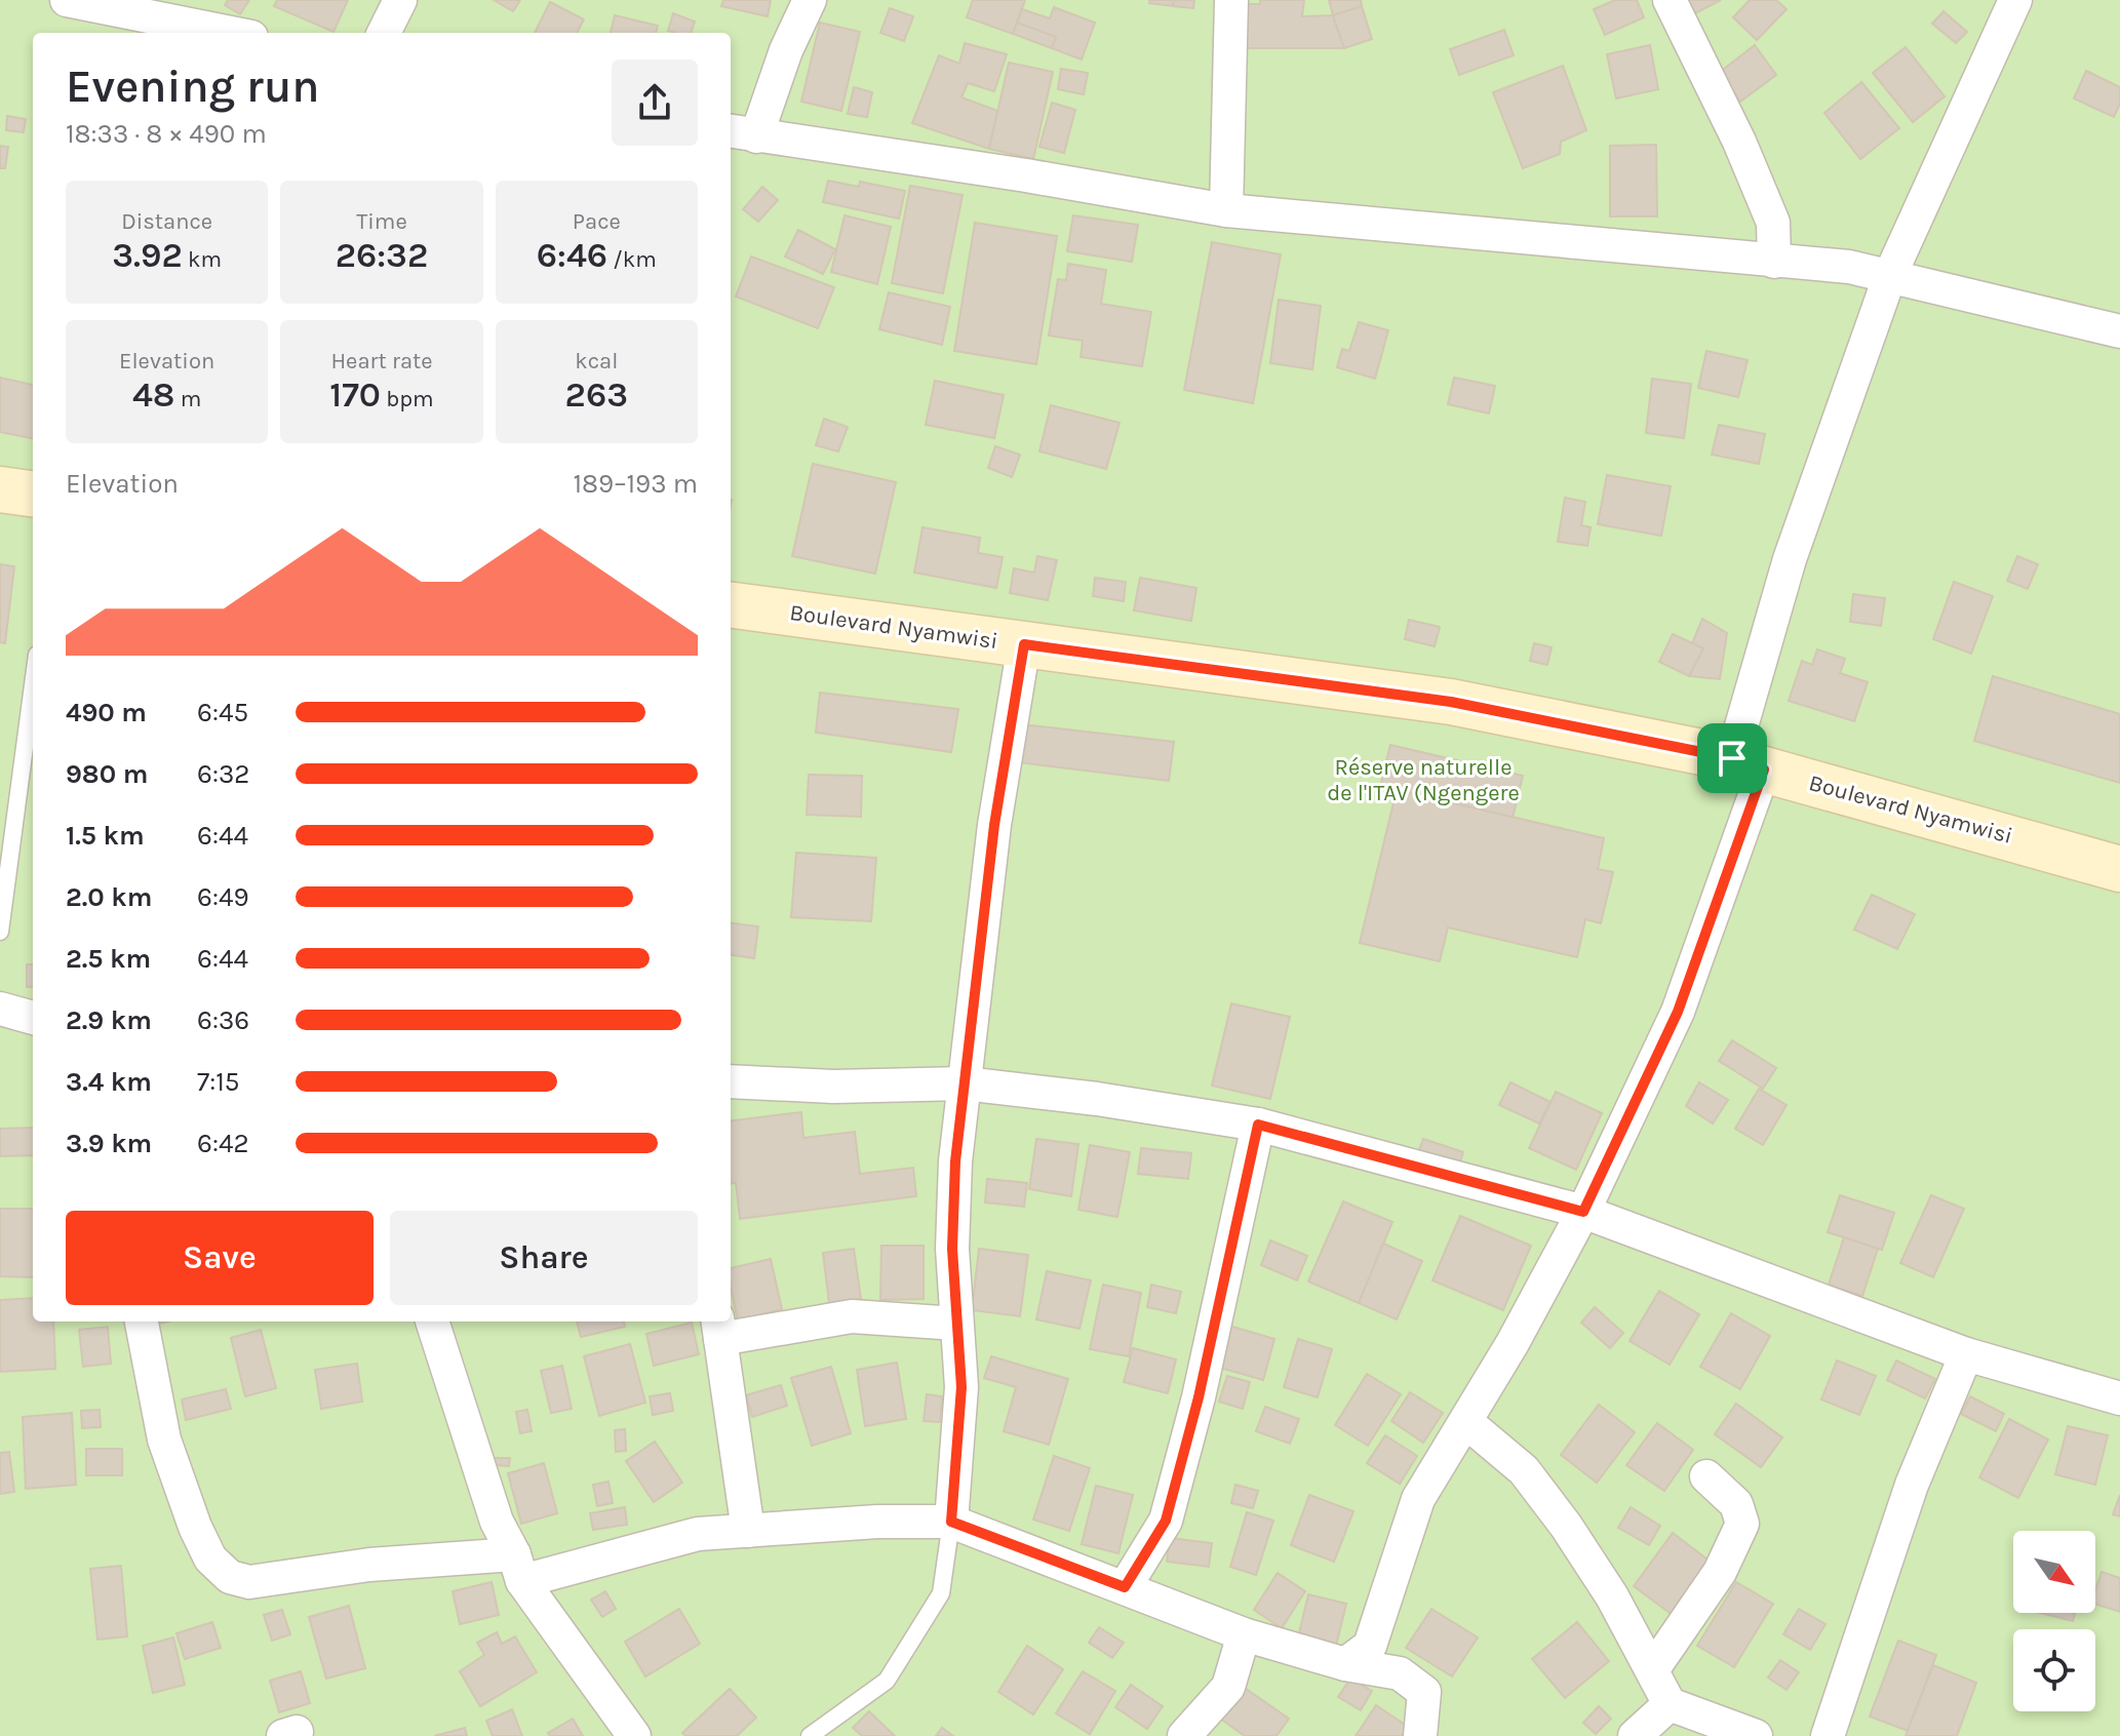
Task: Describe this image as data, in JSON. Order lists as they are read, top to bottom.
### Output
{
  "streets": {
    "main road": ["Boulevard Nyamwisi"]
  },
  "parks": ["Réserve naturelle de l'ITAV (Ngengere"],
  "north": "bottom right",
  "page": {
    "heading": ["Evening run", "18:33 · 8 × 490 m"],
    "stats": [
      ["Distance", "3.92 km"],
      ["Time", "26:32"],
      ["Pace", "6:46 /km"],
      ["Elevation", "48 m"],
      ["Heart rate", "170 bpm"],
      ["kcal", "263"]
    ],
    "chart": ["Elevation", "189–193 m"],
    "list": [
      {
        "name": "490 m",
        "note": "6:45"
      },
      {
        "name": "980 m",
        "note": "6:32"
      },
      {
        "name": "1.5 km",
        "note": "6:44"
      },
      {
        "name": "2.0 km",
        "note": "6:49"
      },
      {
        "name": "2.5 km",
        "note": "6:44"
      },
      {
        "name": "2.9 km",
        "note": "6:36"
      },
      {
        "name": "3.4 km",
        "note": "7:15"
      },
      {
        "name": "3.9 km",
        "note": "6:42"
      }
    ],
    "buttons": ["Save", "Share"]
  }
}
